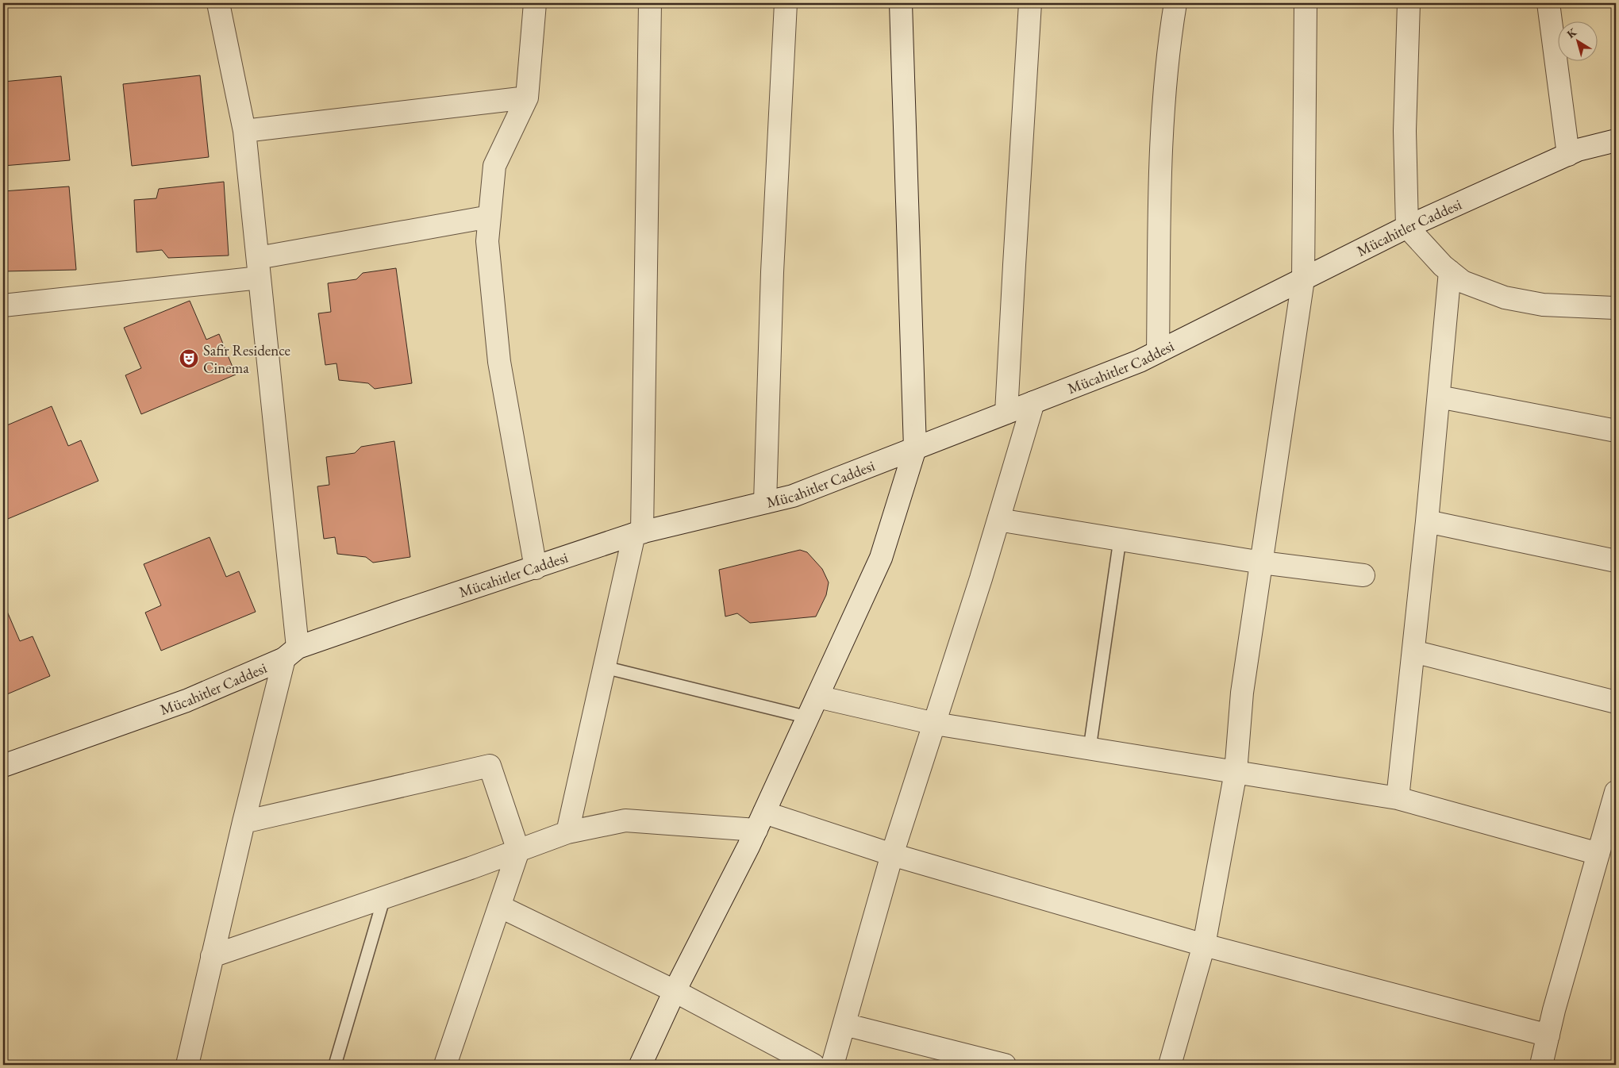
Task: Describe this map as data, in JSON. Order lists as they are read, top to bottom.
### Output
{
  "streets": {
    "street": ["Mücahitler Caddesi"]
  },
  "places": {
    "theatre": ["Safir Residence Cinema"]
  },
  "north": "top left"
}
